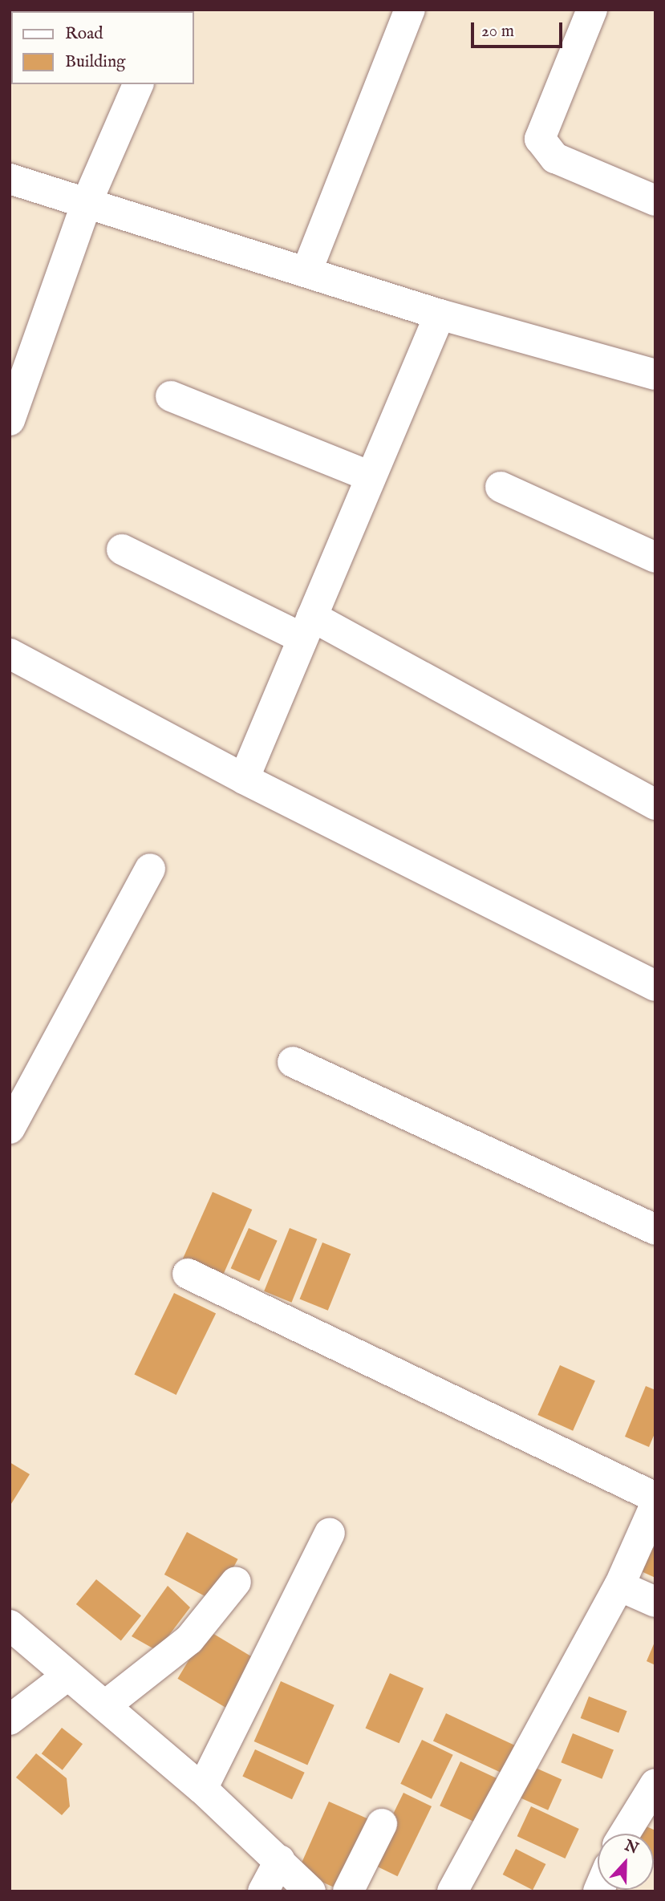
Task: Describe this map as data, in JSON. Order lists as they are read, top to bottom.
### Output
{
  "legend": ["Road", "Building"],
  "scale_bar": "20 m",
  "north": "top"
}
